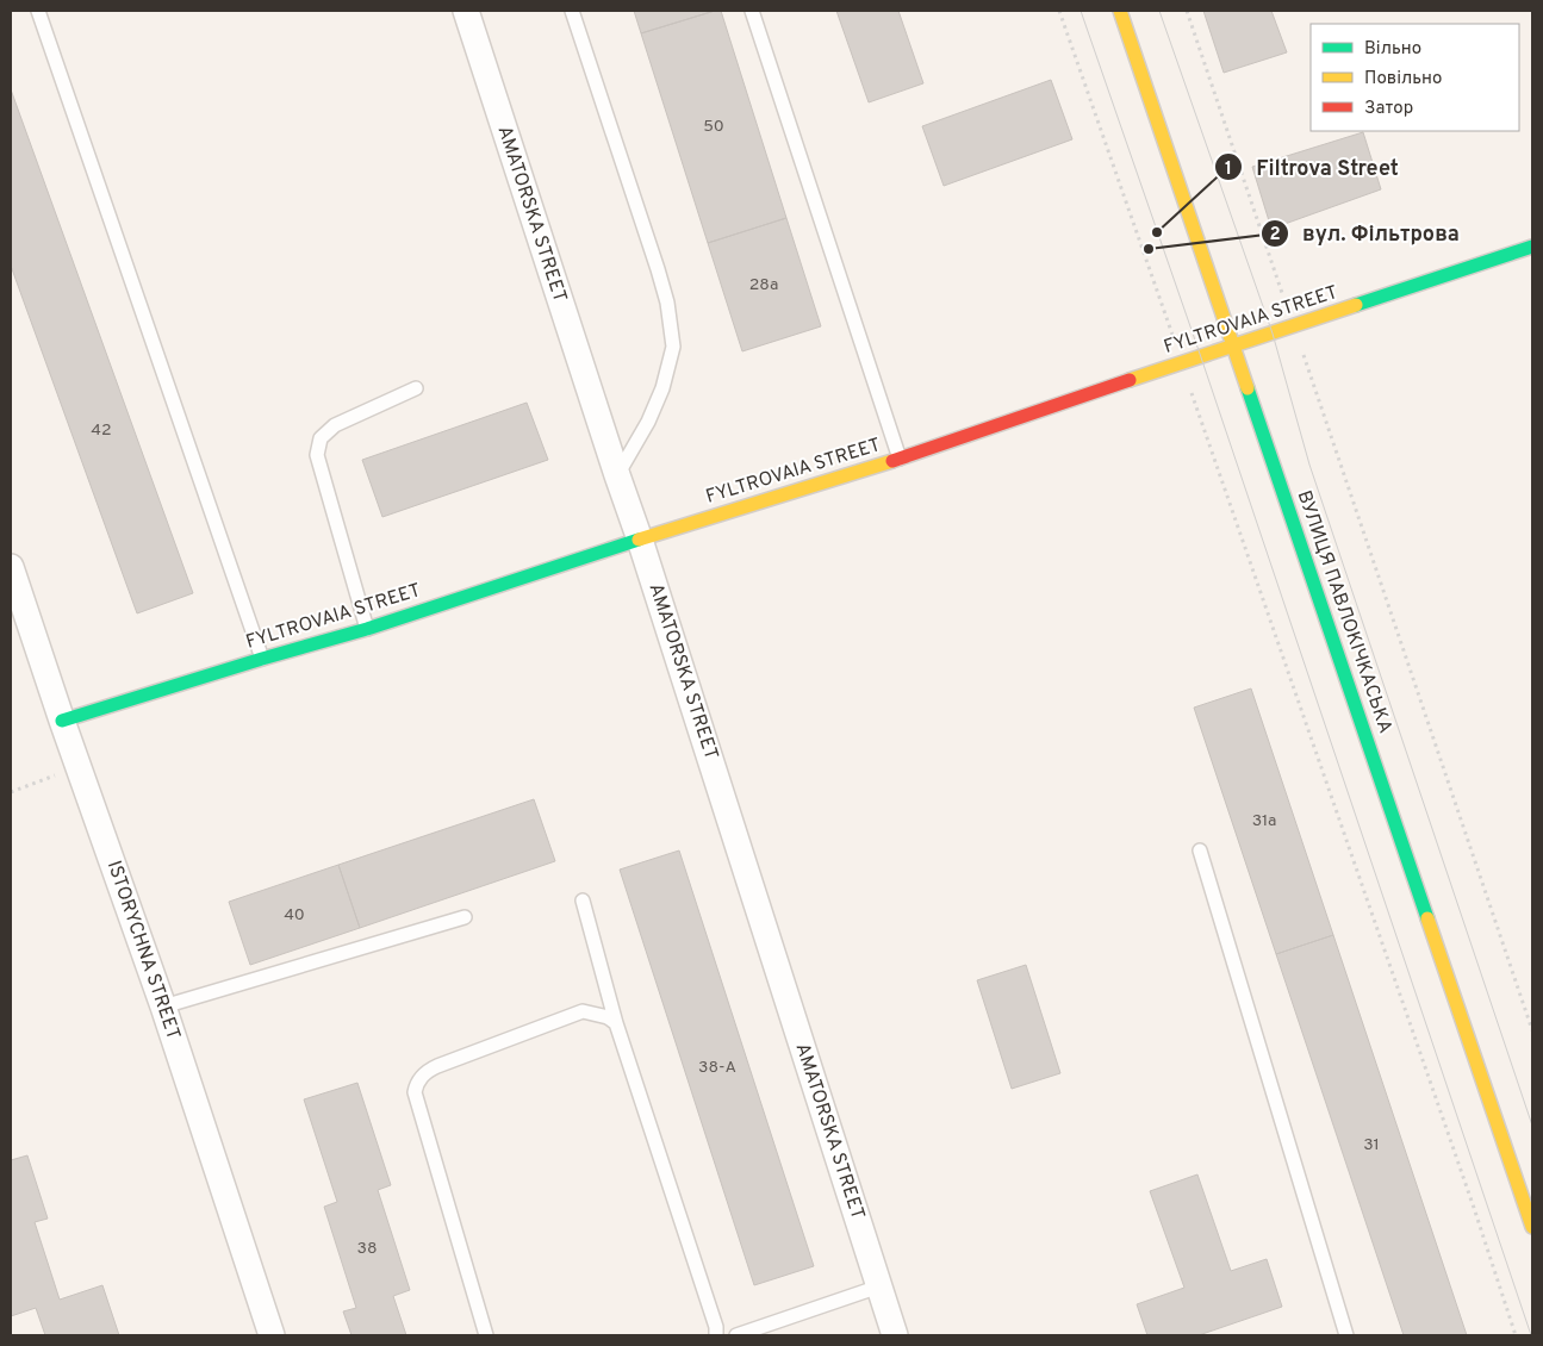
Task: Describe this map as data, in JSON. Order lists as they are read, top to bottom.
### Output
{
  "streets": {
    "street": [
      "AMATORSKA STREET",
      "FYLTROVAIA STREET",
      "ВУЛИЦЯ ПАВЛОКІЧКАСЬКА",
      "ISTORYCHNA STREET"
    ]
  },
  "crossings": [
    ["AMATORSKA STREET", "FYLTROVAIA STREET"],
    ["FYLTROVAIA STREET", "ВУЛИЦЯ ПАВЛОКІЧКАСЬКА"],
    ["FYLTROVAIA STREET", "ISTORYCHNA STREET"]
  ],
  "places": ["Filtrova Street", "вул. Фільтрова"],
  "house_numbers": [
    "50",
    "28а",
    "42",
    "31а",
    "40",
    "38-А",
    "31",
    "38"
  ],
  "legend": ["Вільно", "Повільно", "Затор"]
}
